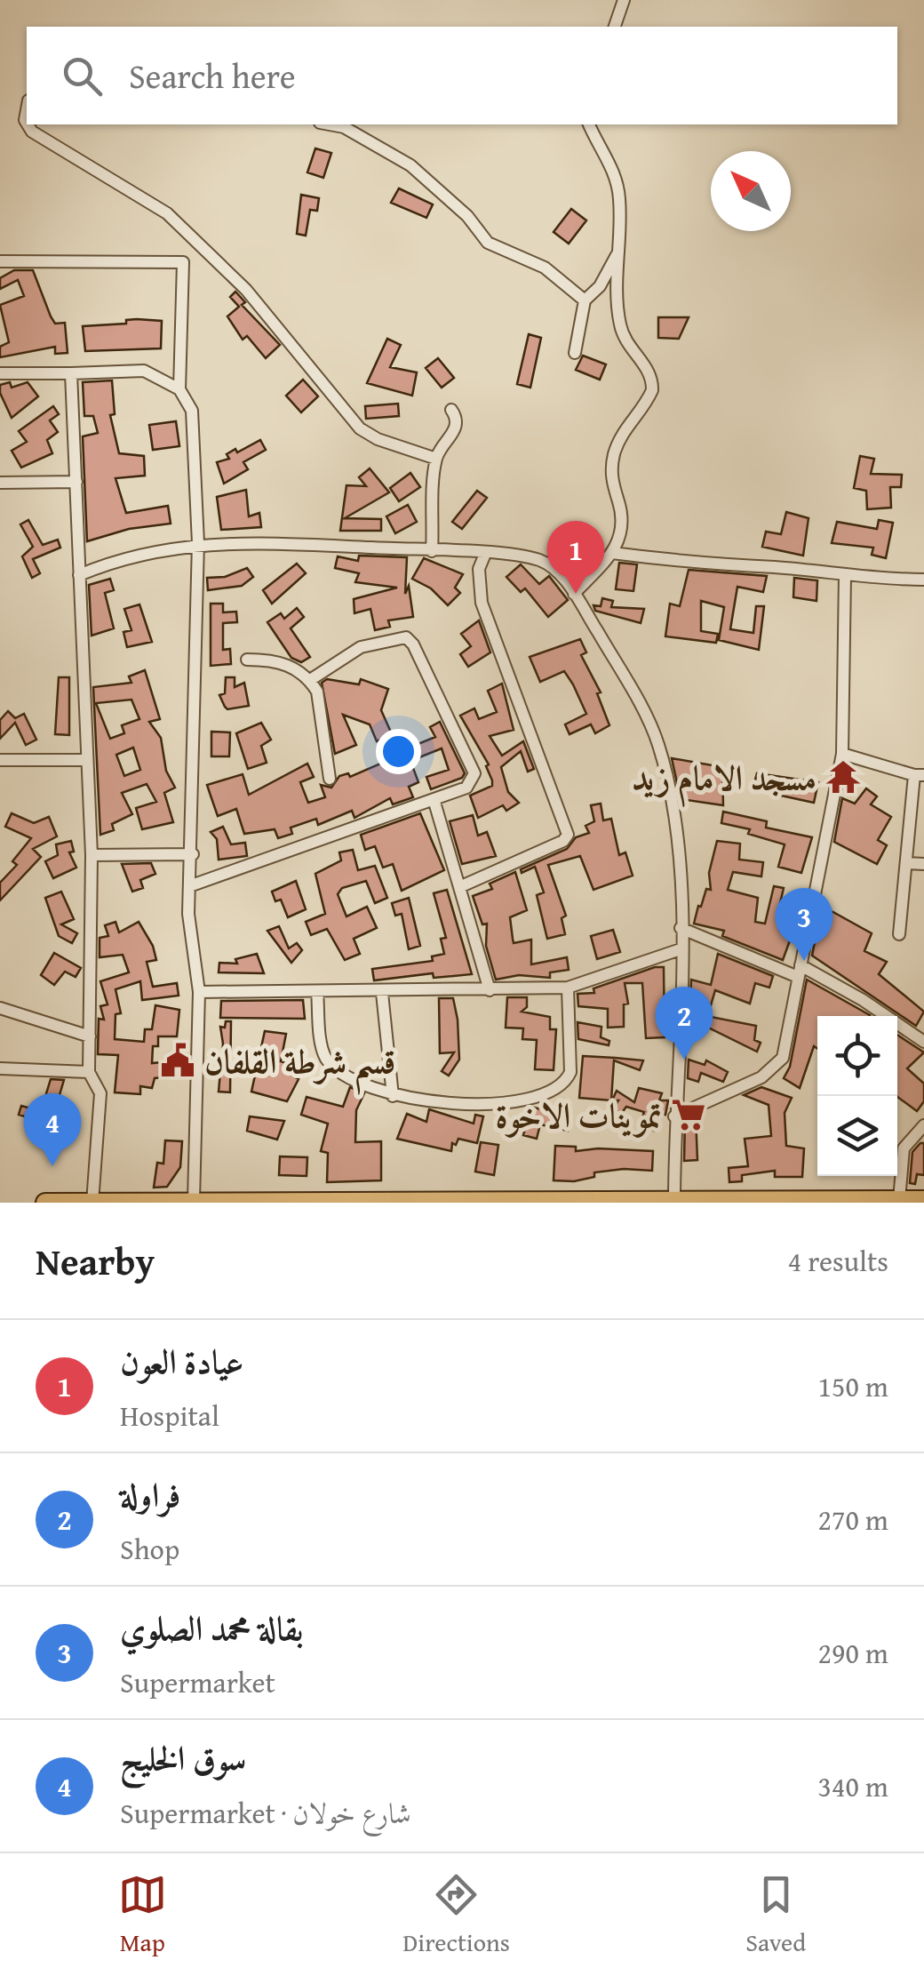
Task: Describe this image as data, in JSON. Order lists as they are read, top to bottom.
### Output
{
  "places": {
    "temple": ["مسجد الامام زيد"],
    "public building": ["قسم شرطة القلفان"],
    "supermarket": ["تموينات الاخوة"]
  },
  "north": "top left",
  "page": {
    "search": "Search here",
    "pins": [
      "1",
      "3",
      "2",
      "4"
    ],
    "heading": ["Nearby", "4 results"],
    "list": [
      {
        "mark": "1",
        "name": "عيادة العون",
        "note": "Hospital",
        "value": "150 m"
      },
      {
        "mark": "2",
        "name": "فراولة",
        "note": "Shop",
        "value": "270 m"
      },
      {
        "mark": "3",
        "name": "بقالة محمد الصلوي",
        "note": "Supermarket",
        "value": "290 m"
      },
      {
        "mark": "4",
        "name": "سوق الخليج",
        "note": "Supermarket · شارع خولان",
        "value": "340 m"
      }
    ],
    "nav": ["Map", "Directions", "Saved"]
  }
}
